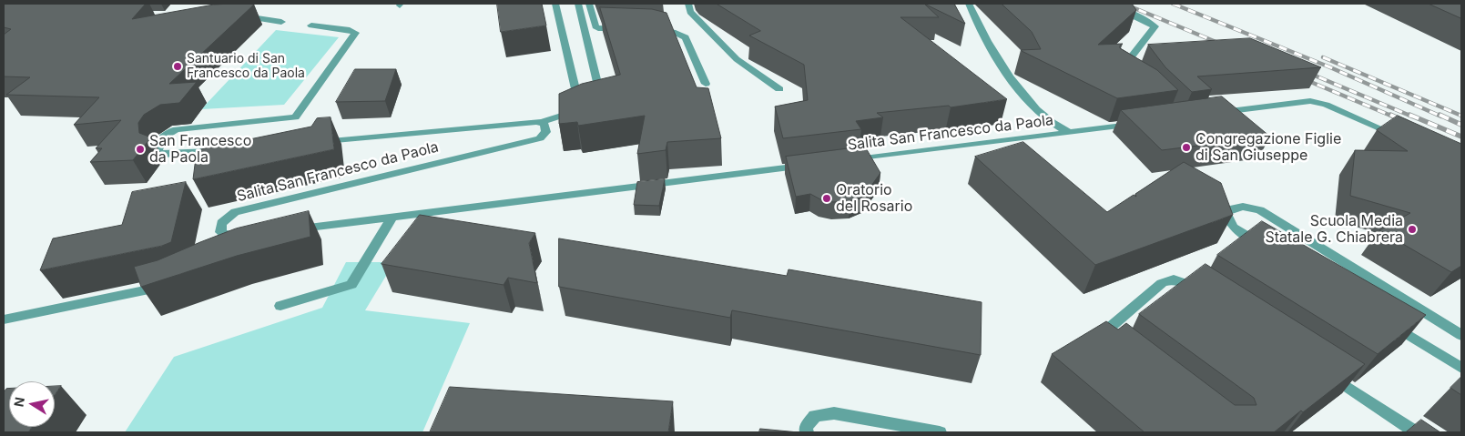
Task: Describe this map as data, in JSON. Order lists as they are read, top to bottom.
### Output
{
  "streets": {
    "street": ["Salita San Francesco da Paola"]
  },
  "places": [
    "Santuario di San Francesco da Paola",
    "Congregazione Figlie di San Giuseppe",
    "San Francesco da Paola",
    "Oratorio del Rosario",
    "Scuola Media Statale G. Chiabrera"
  ],
  "north": "left"
}
